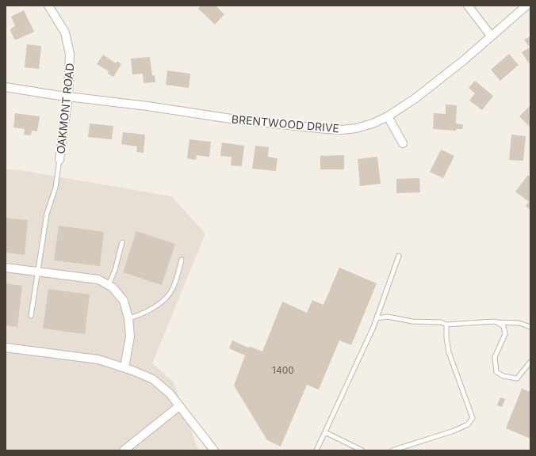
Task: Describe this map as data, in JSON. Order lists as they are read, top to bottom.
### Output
{
  "streets": {
    "street": ["OAKMONT ROAD", "BRENTWOOD DRIVE"]
  },
  "crossings": [
    ["OAKMONT ROAD", "BRENTWOOD DRIVE"]
  ],
  "house_numbers": ["1400"]
}
